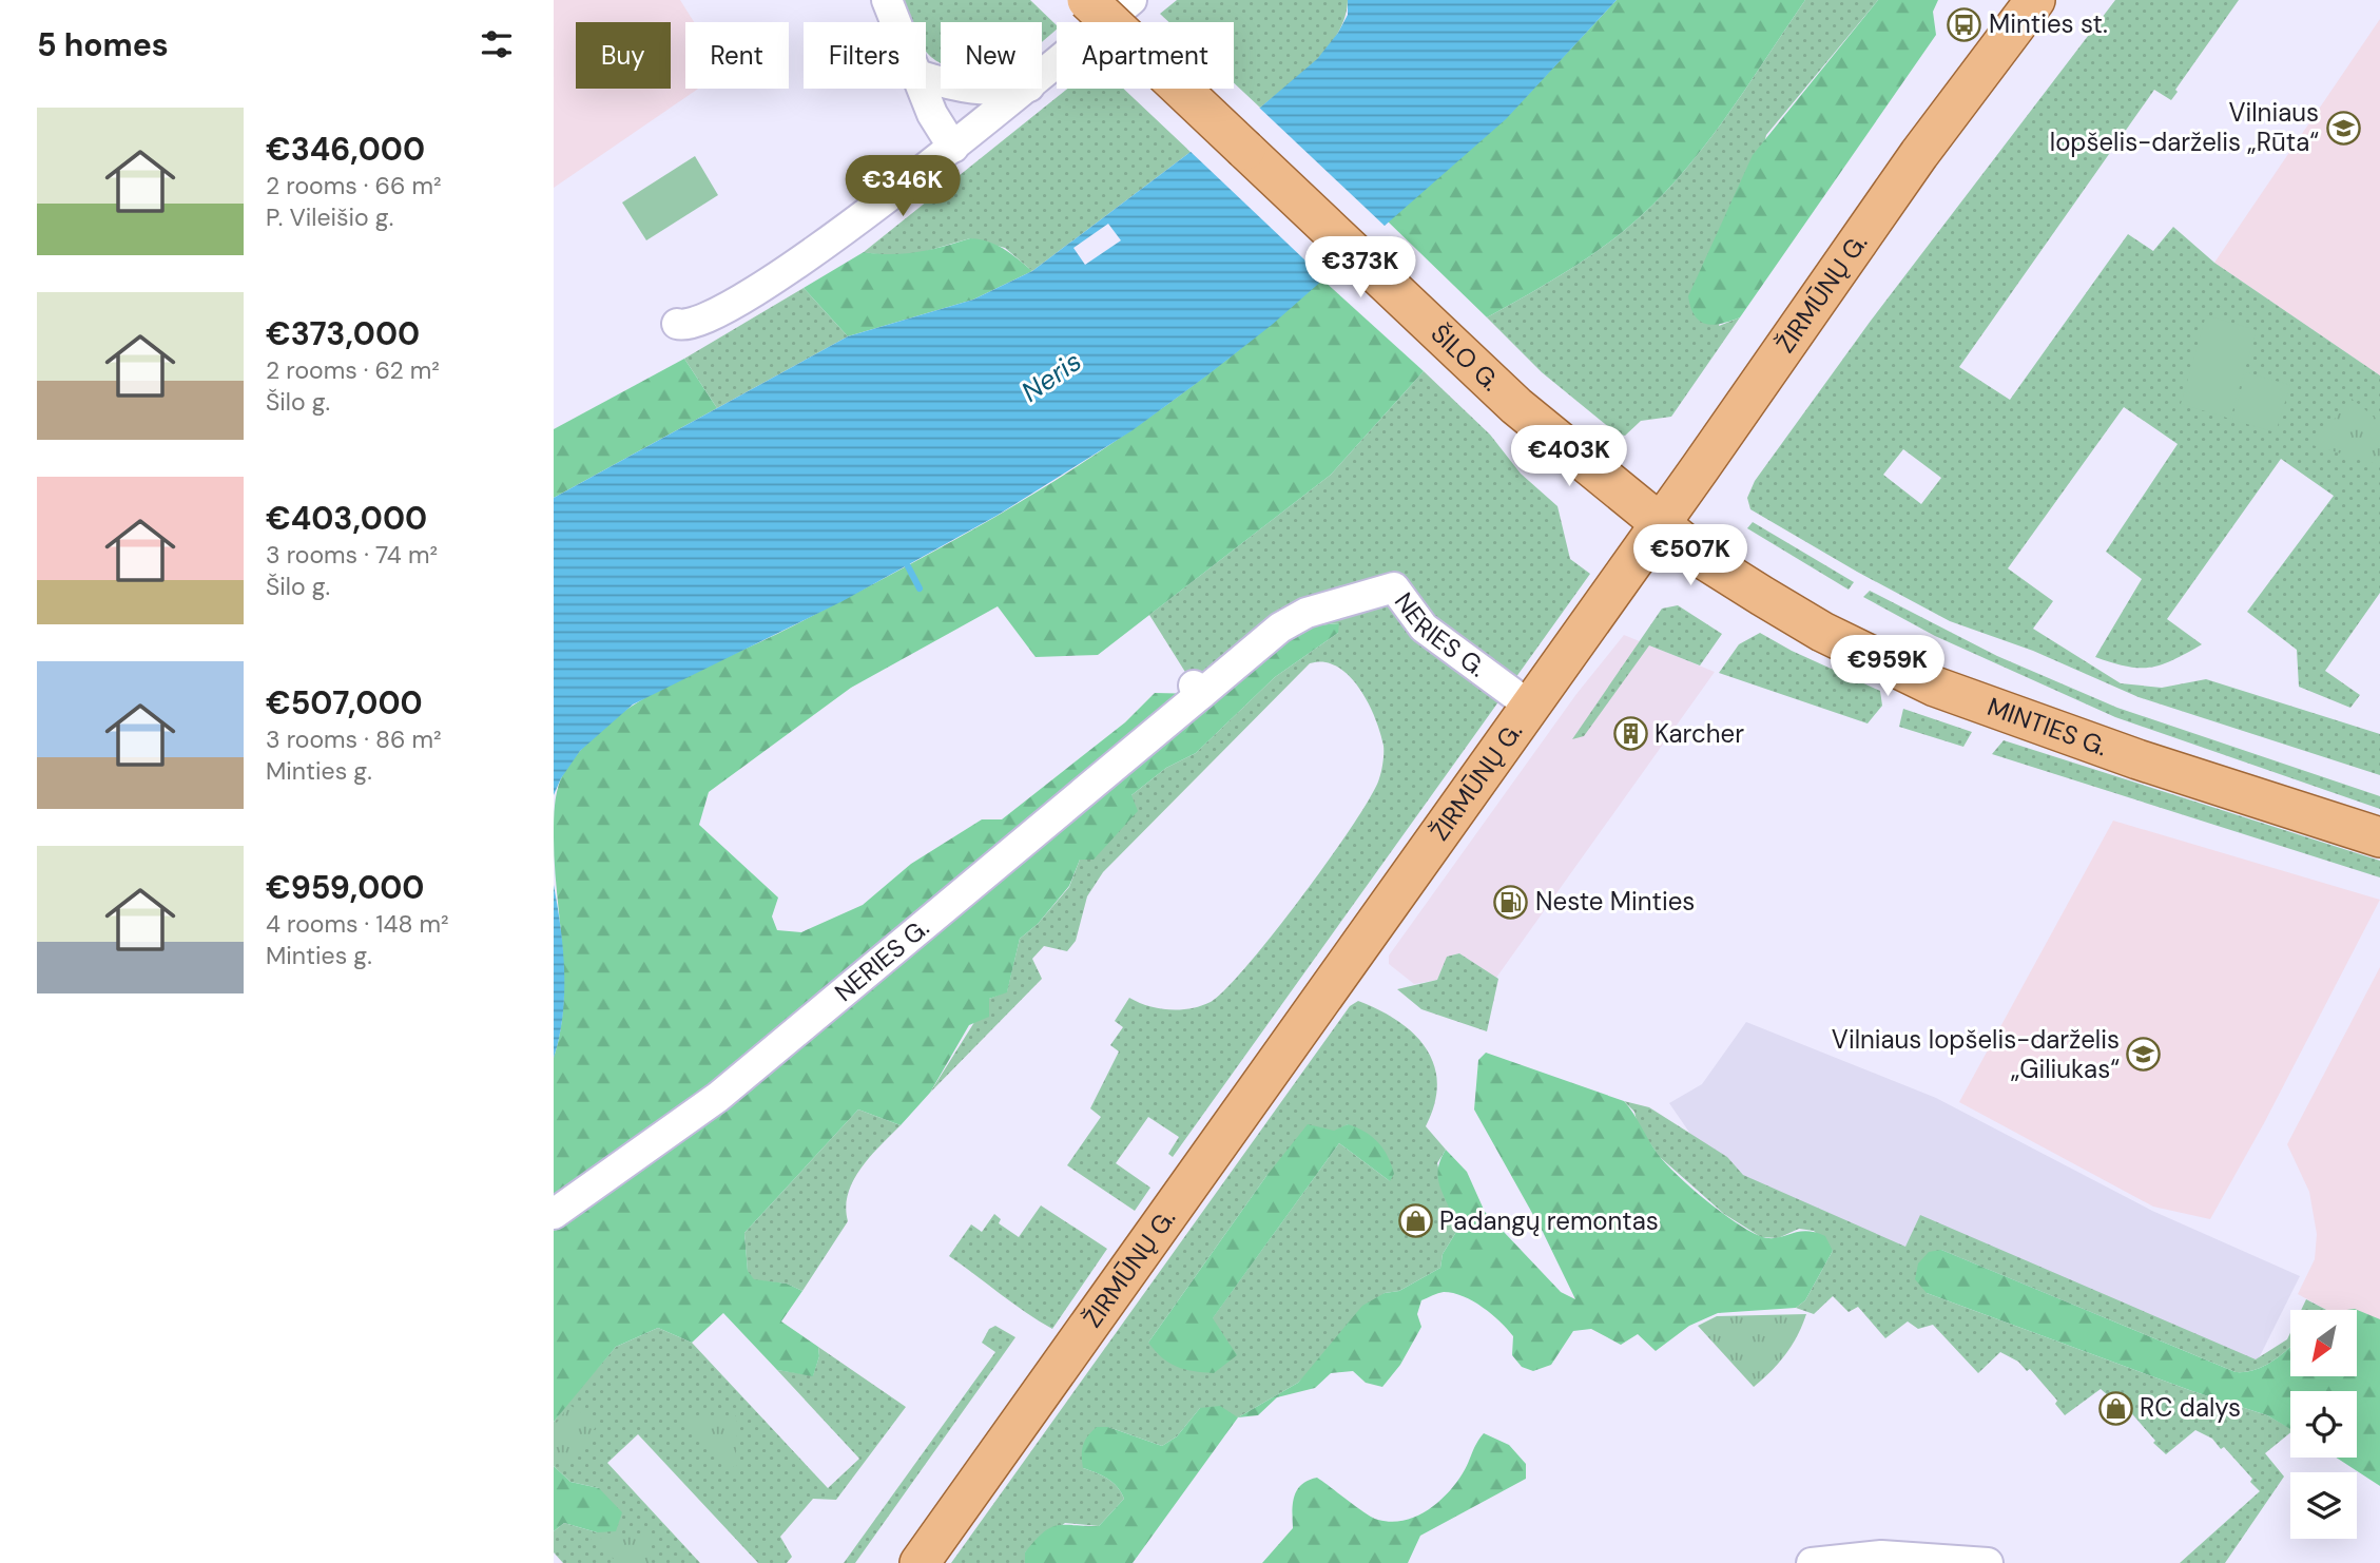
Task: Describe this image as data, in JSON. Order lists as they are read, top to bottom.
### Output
{
  "streets": {
    "main road": ["ŽIRMŪNŲ G.", "ŠILO G.", "MINTIES G."],
    "street": ["NERIES G."]
  },
  "crossings": [
    ["ŽIRMŪNŲ G.", "ŠILO G."],
    ["ŽIRMŪNŲ G.", "NERIES G."],
    ["ŽIRMŪNŲ G.", "MINTIES G."],
    ["ŠILO G.", "MINTIES G."]
  ],
  "water": ["Neris"],
  "places": {
    "bus stop": ["Minties st."],
    "school or university": ["Vilniaus lopšelis-darželis „Rūta“", "Vilniaus lopšelis-darželis „Giliukas“"],
    "building": ["Karcher"],
    "fuel station": ["Neste Minties"],
    "shop": ["Padangų remontas", "RC dalys"]
  },
  "north": "bottom left",
  "page": {
    "heading": "5 homes",
    "chip": [
      "Buy",
      "Rent",
      "Filters",
      "New",
      "Apartment"
    ],
    "list": [
      {
        "name": "€346,000",
        "note": "2 rooms · 66 m² · P. Vileišio g."
      },
      {
        "name": "€373,000",
        "note": "2 rooms · 62 m² · Šilo g."
      },
      {
        "name": "€403,000",
        "note": "3 rooms · 74 m² · Šilo g."
      },
      {
        "name": "€507,000",
        "note": "3 rooms · 86 m² · Minties g."
      },
      {
        "name": "€959,000",
        "note": "4 rooms · 148 m² · Minties g."
      }
    ],
    "price": [
      "€346K",
      "€373K",
      "€403K",
      "€507K",
      "€959K"
    ]
  }
}
